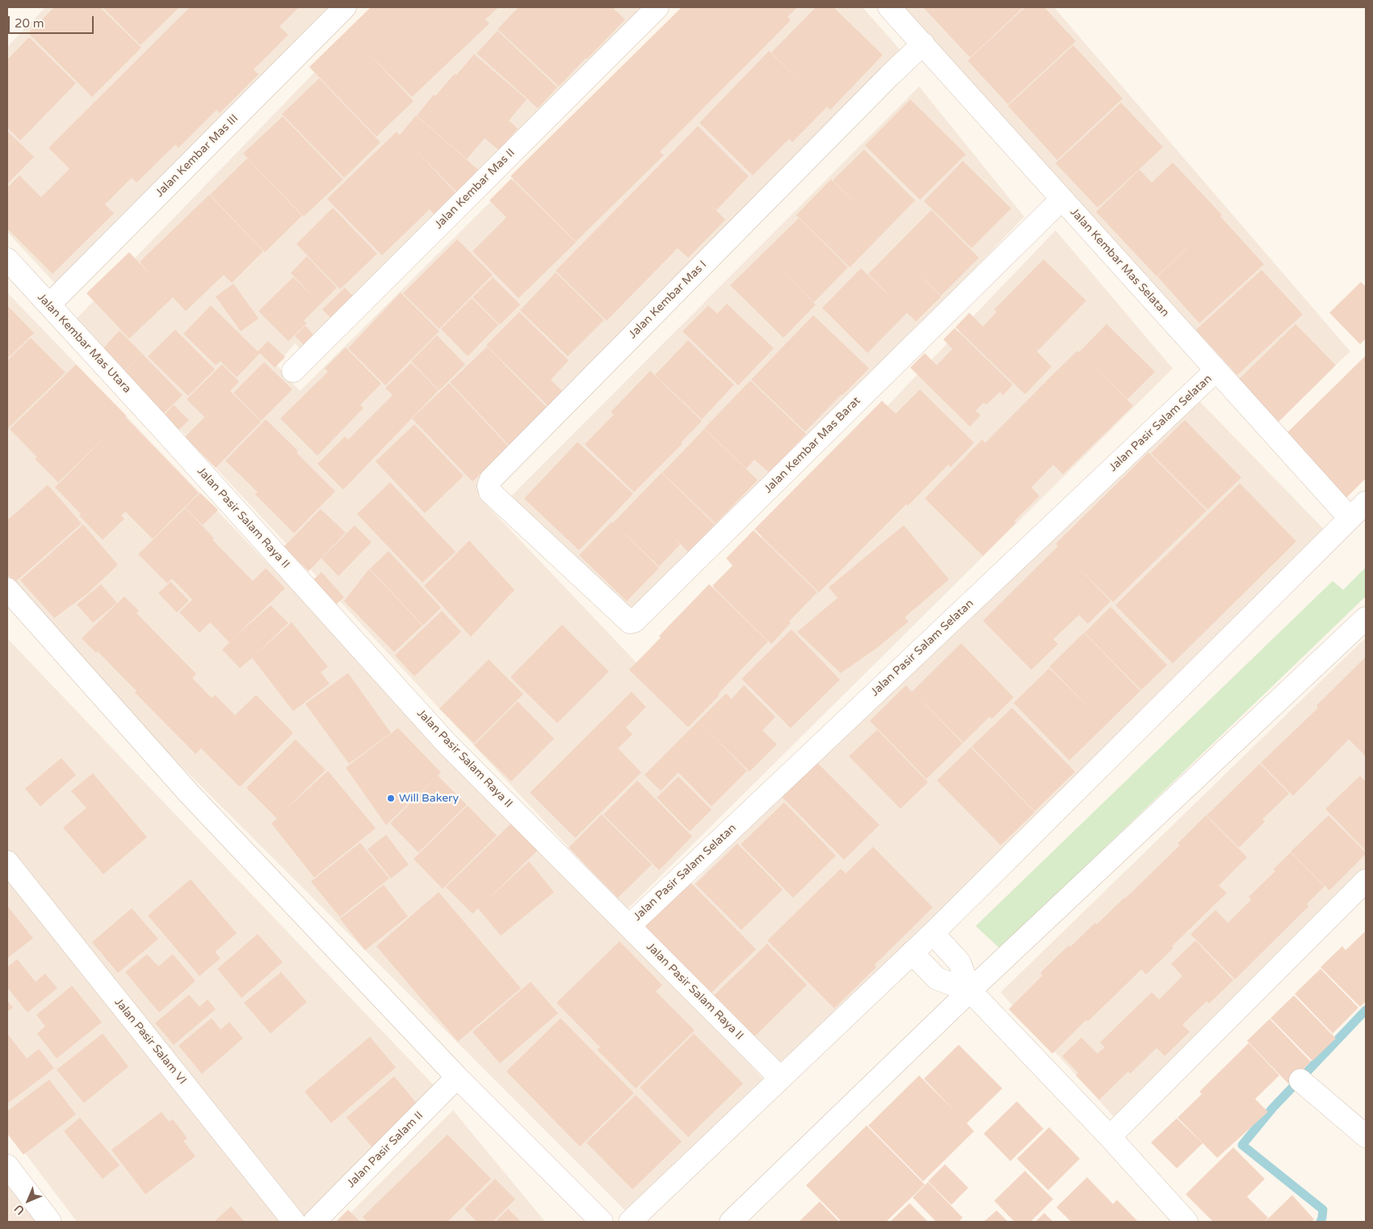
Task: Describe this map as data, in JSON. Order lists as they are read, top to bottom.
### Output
{
  "streets": {
    "street": [
      "Jalan Kembar Mas III",
      "Jalan Kembar Mas II",
      "Jalan Kembar Mas Selatan",
      "Jalan Kembar Mas I",
      "Jalan Kembar Mas Utara",
      "Jalan Pasir Salam Selatan",
      "Jalan Kembar Mas Barat",
      "Jalan Pasir Salam Raya II",
      "Jalan Pasir Salam VI",
      "Jalan Pasir Salam II"
    ]
  },
  "crossings": [
    ["Jalan Kembar Mas III", "Jalan Kembar Mas Utara"],
    ["Jalan Kembar Mas Selatan", "Jalan Kembar Mas I"],
    ["Jalan Kembar Mas Selatan", "Jalan Pasir Salam Selatan"],
    ["Jalan Kembar Mas Selatan", "Jalan Kembar Mas Barat"],
    ["Jalan Kembar Mas I", "Jalan Kembar Mas Barat"],
    ["Jalan Kembar Mas Utara", "Jalan Pasir Salam Raya II"],
    ["Jalan Pasir Salam Selatan", "Jalan Pasir Salam Raya II"]
  ],
  "places": ["Will Bakery"],
  "scale_bar": "20 m",
  "north": "bottom left"
}
